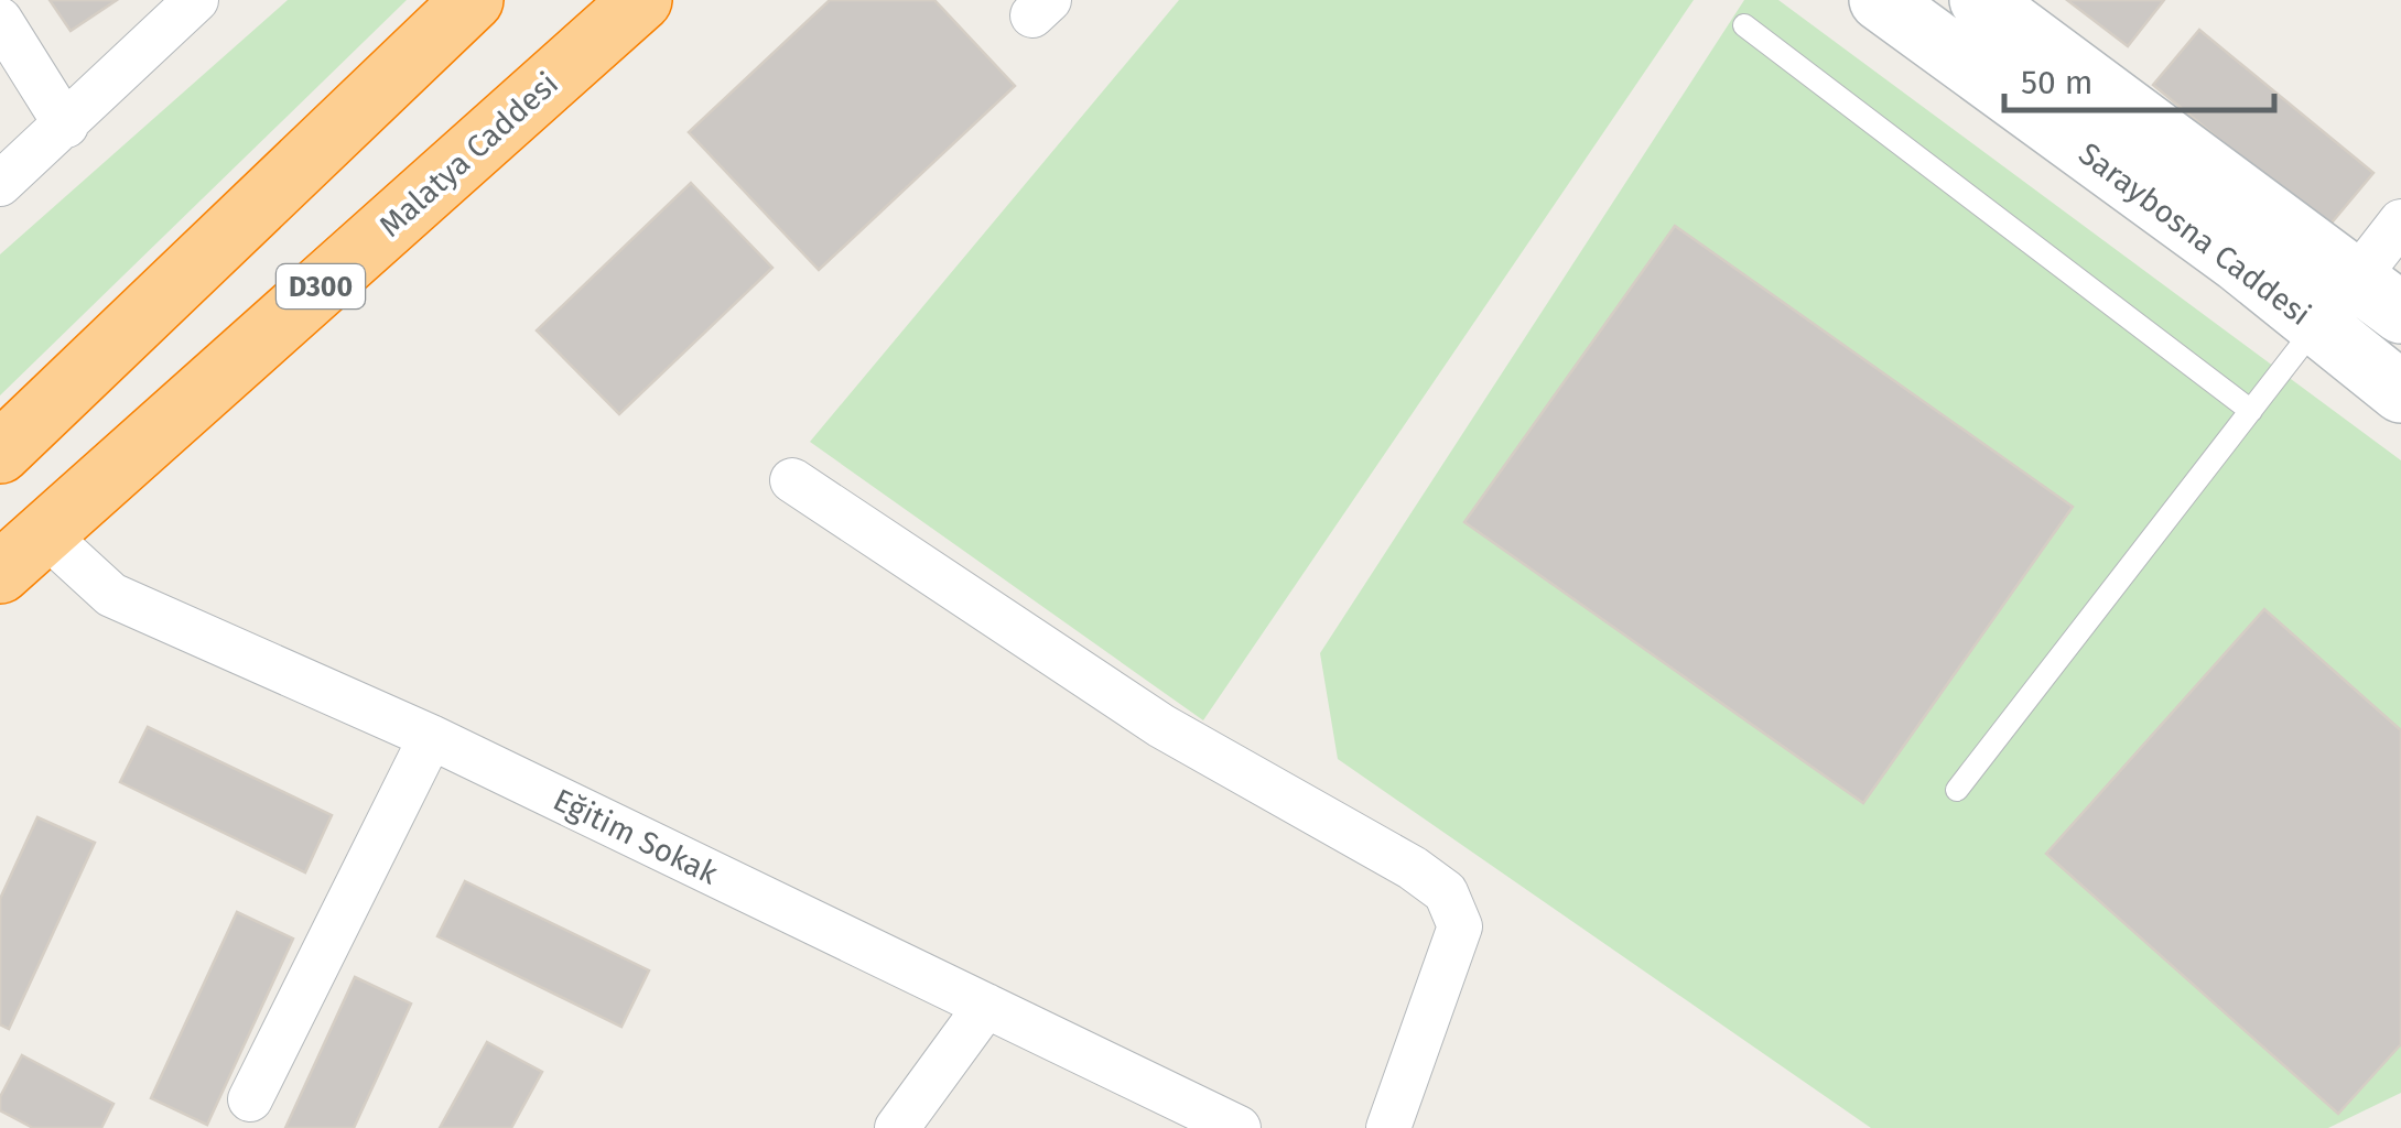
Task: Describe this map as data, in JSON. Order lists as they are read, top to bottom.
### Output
{
  "streets": {
    "highway": ["Malatya Caddesi", "D300"],
    "main road": ["Saraybosna Caddesi"],
    "street": ["Eğitim Sokak"]
  },
  "crossings": [
    ["Malatya Caddesi", "Eğitim Sokak"]
  ],
  "scale_bar": "50 m"
}
